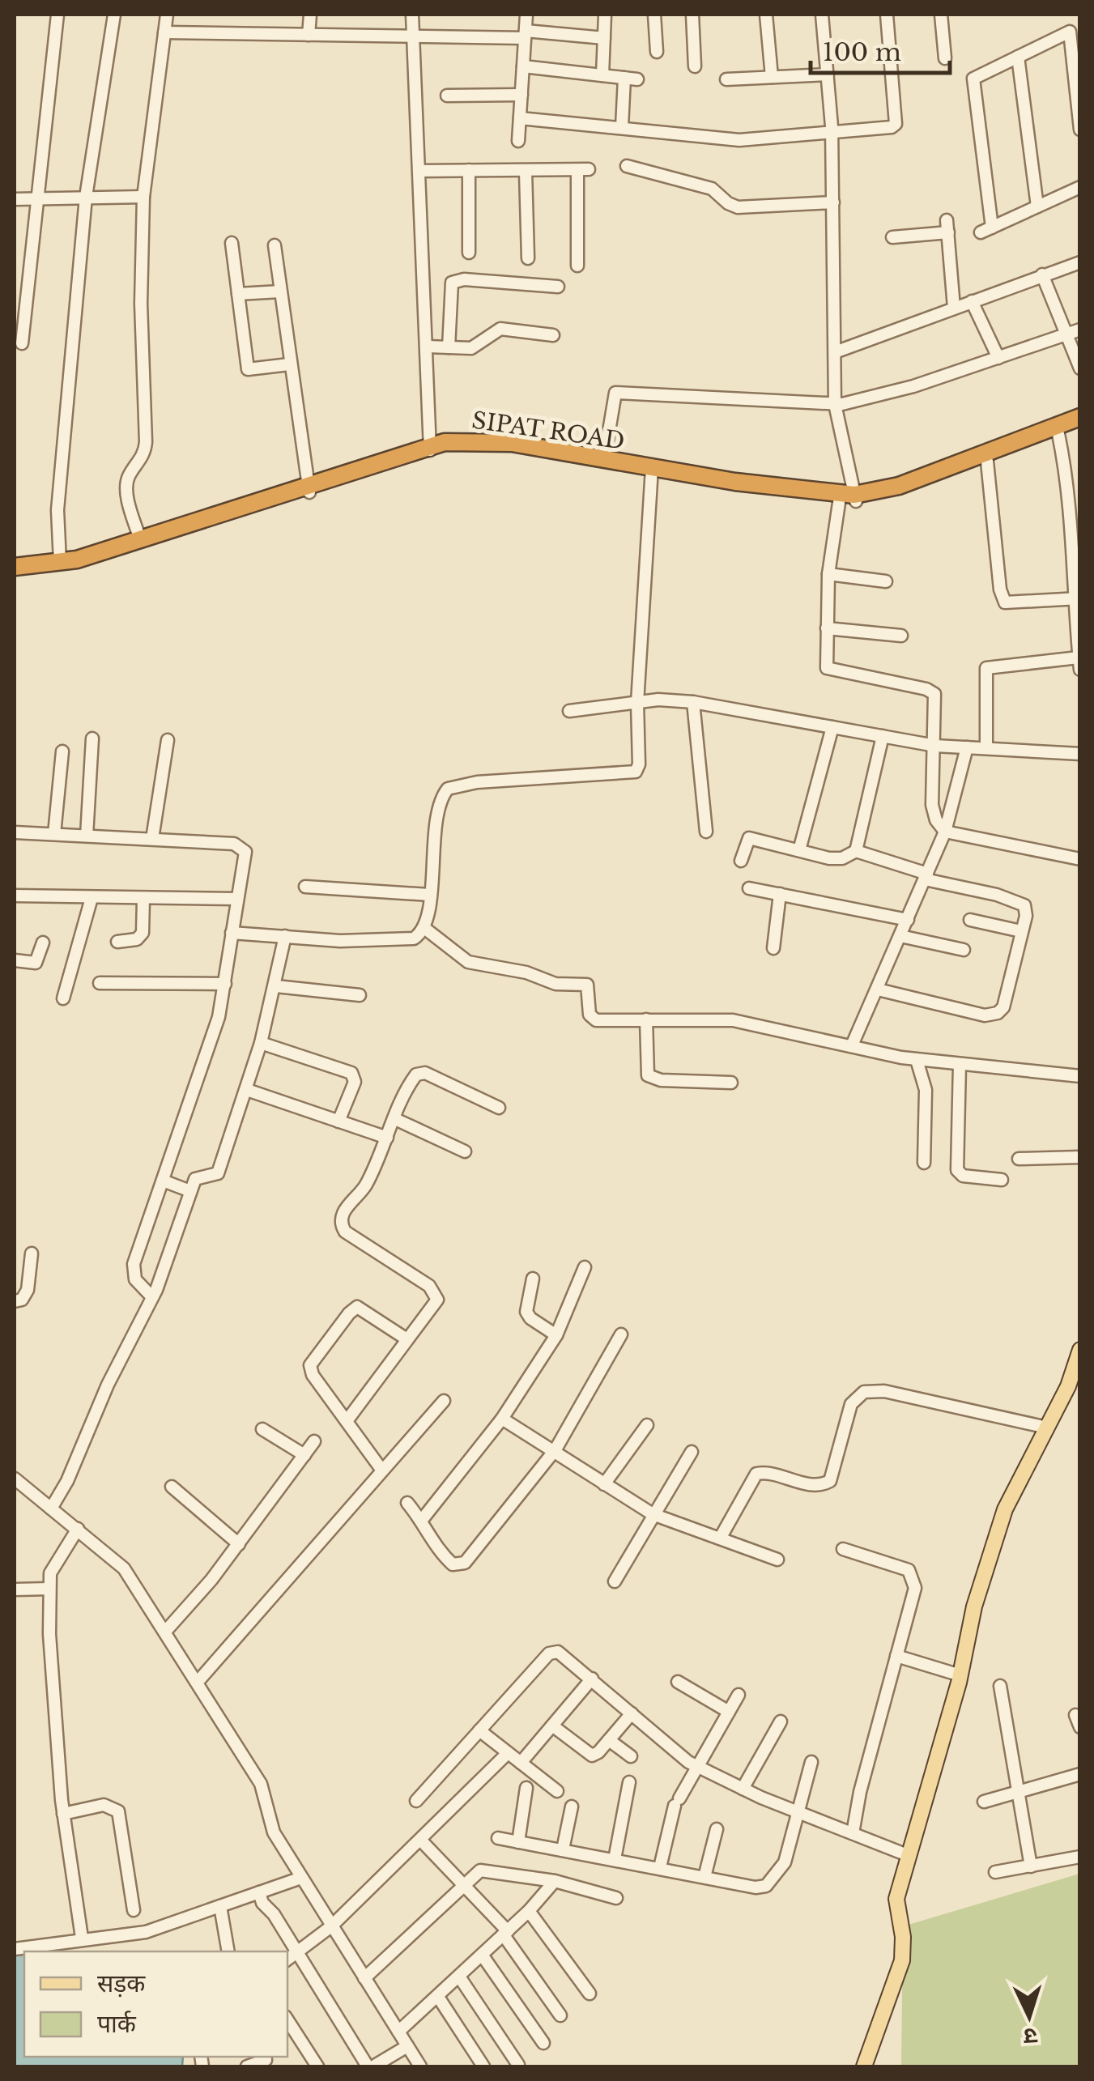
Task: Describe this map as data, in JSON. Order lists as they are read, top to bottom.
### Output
{
  "streets": {
    "highway": ["SIPAT ROAD"]
  },
  "legend": ["सड़क", "पार्क"],
  "scale_bar": "100 m",
  "north": "bottom"
}
